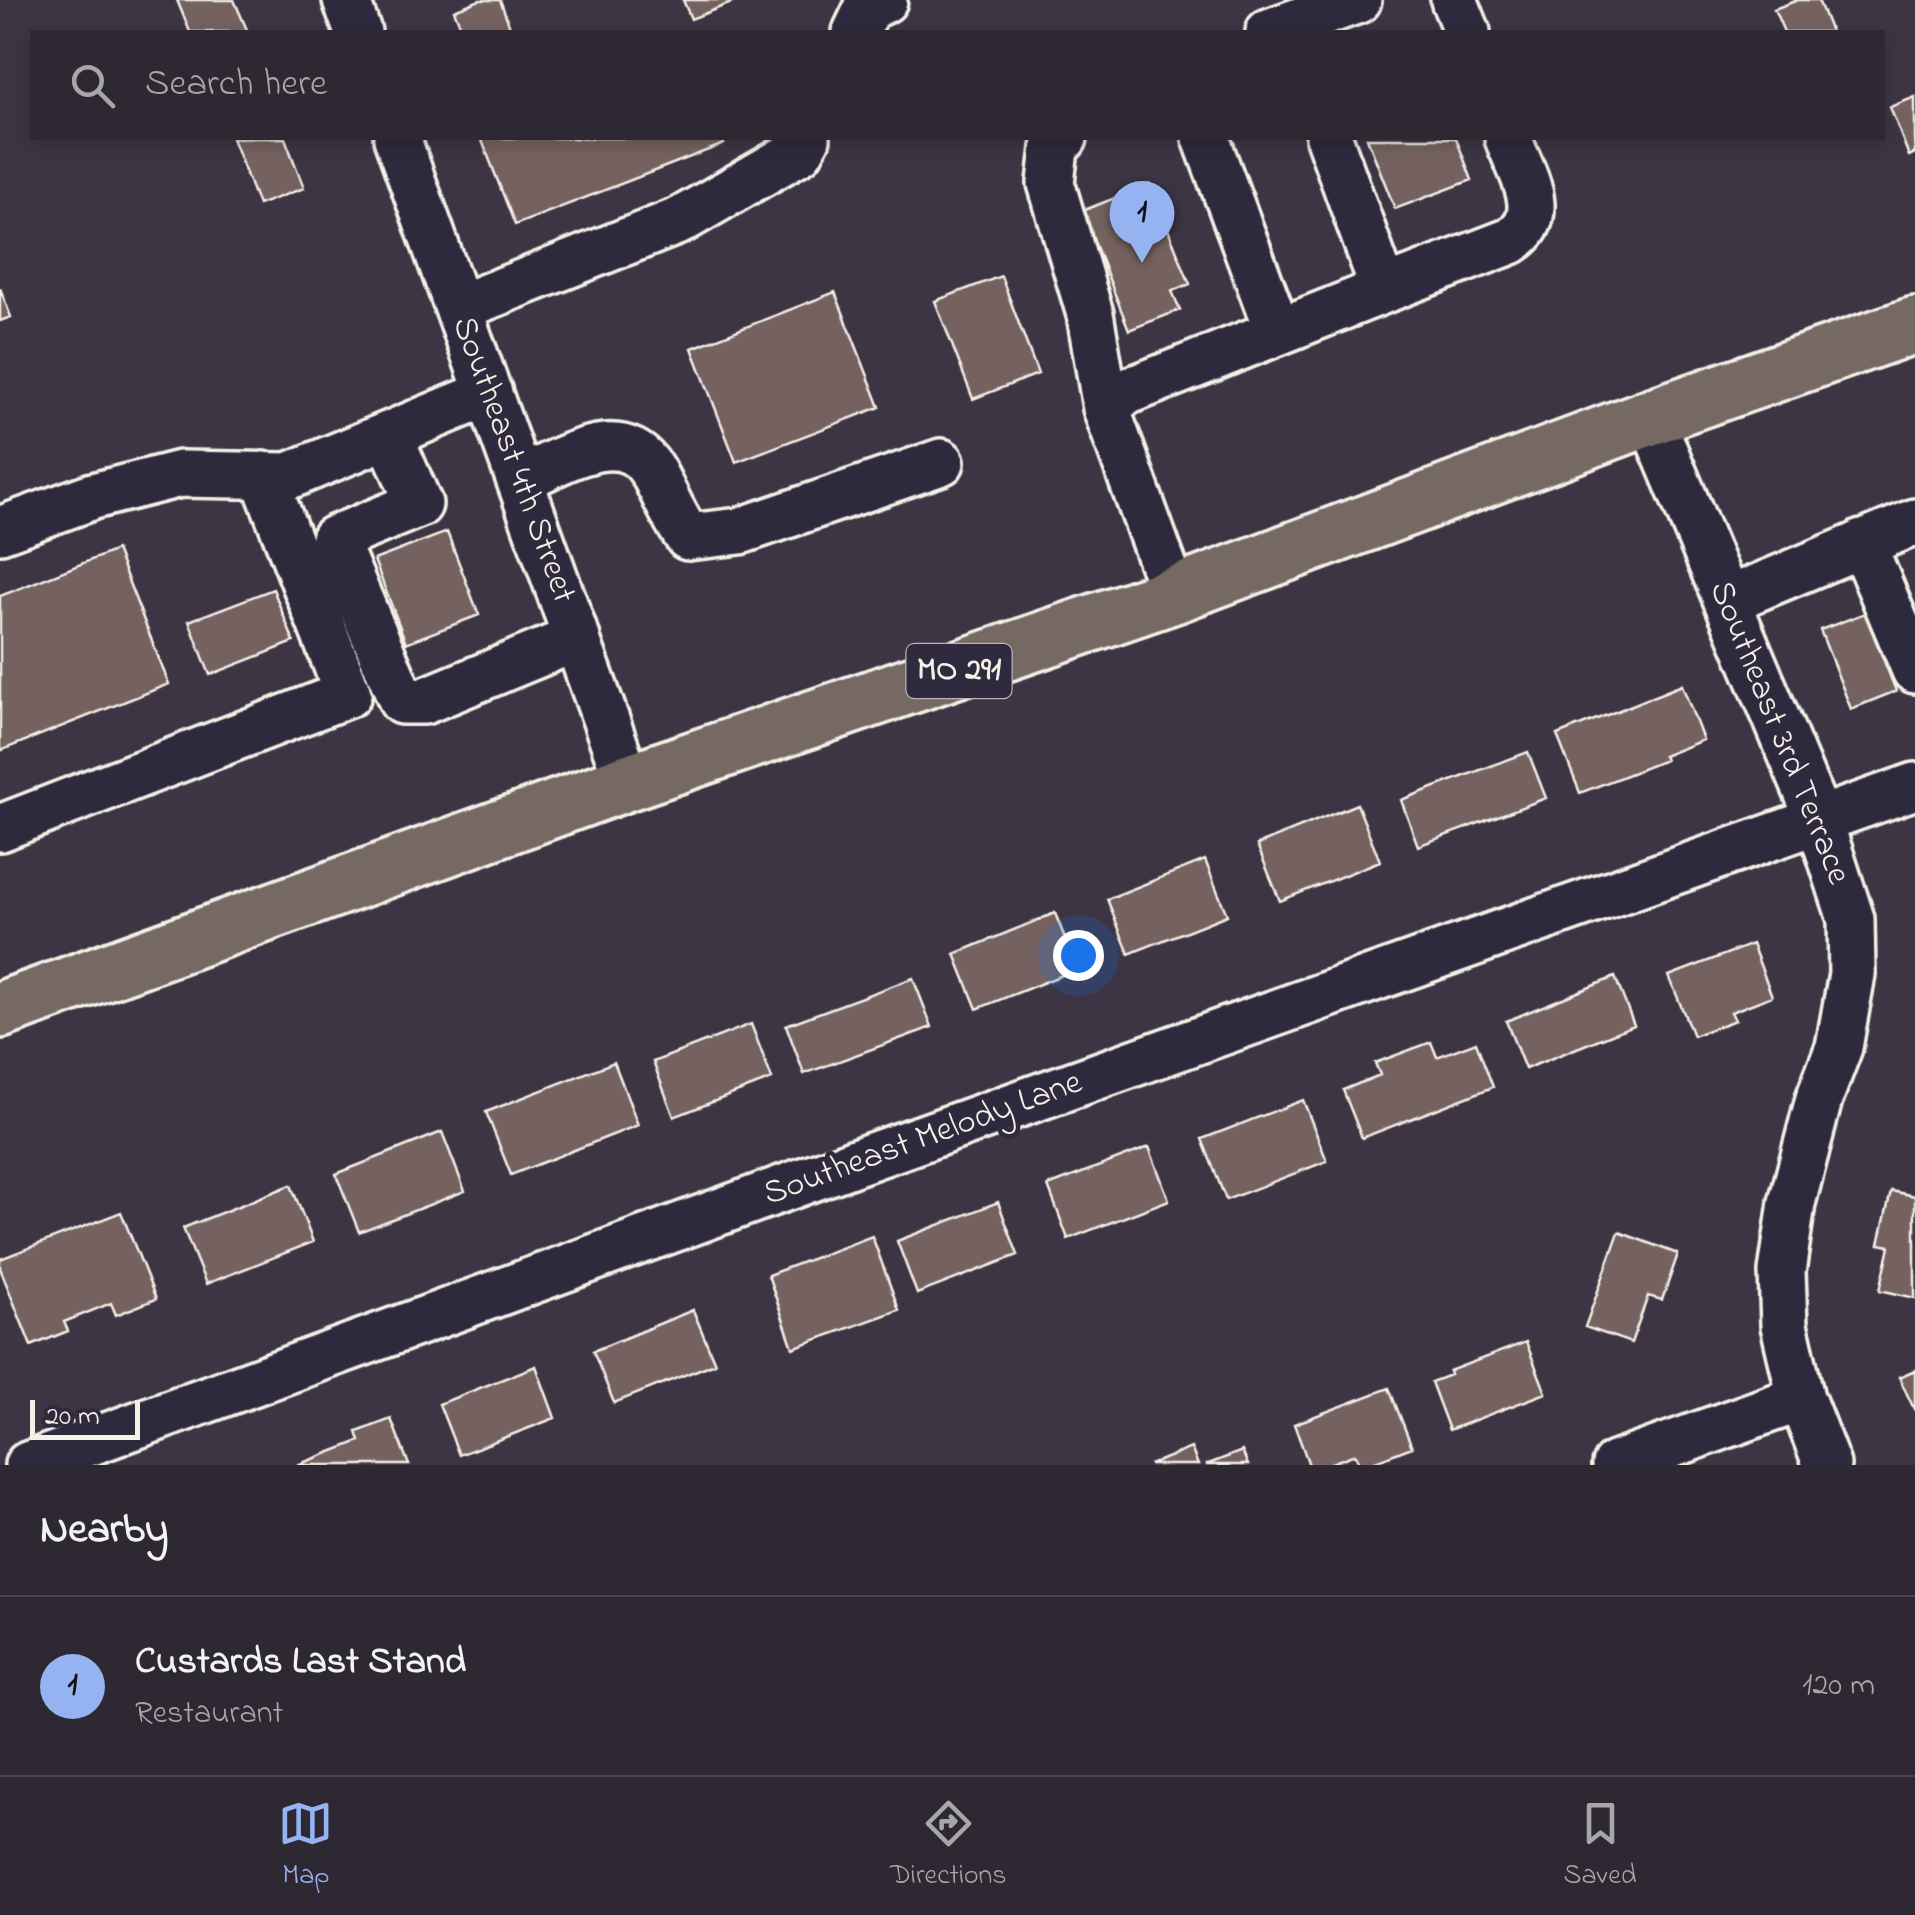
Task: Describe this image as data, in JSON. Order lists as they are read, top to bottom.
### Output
{
  "streets": {
    "main road": ["MO 291"],
    "street": ["Southeast 4th Street", "Southeast 3rd Terrace", "Southeast Melody Lane"]
  },
  "crossings": [
    ["Southeast 4th Street", "MO 291"],
    ["MO 291", "Southeast 3rd Terrace"],
    ["Southeast 3rd Terrace", "Southeast Melody Lane"]
  ],
  "scale_bar": "20 m",
  "page": {
    "search": "Search here",
    "pins": "1",
    "scale": "20 m",
    "heading": "Nearby",
    "list": [
      {
        "mark": "1",
        "name": "Custards Last Stand",
        "note": "Restaurant",
        "value": "120 m"
      }
    ],
    "nav": ["Map", "Directions", "Saved"]
  }
}
